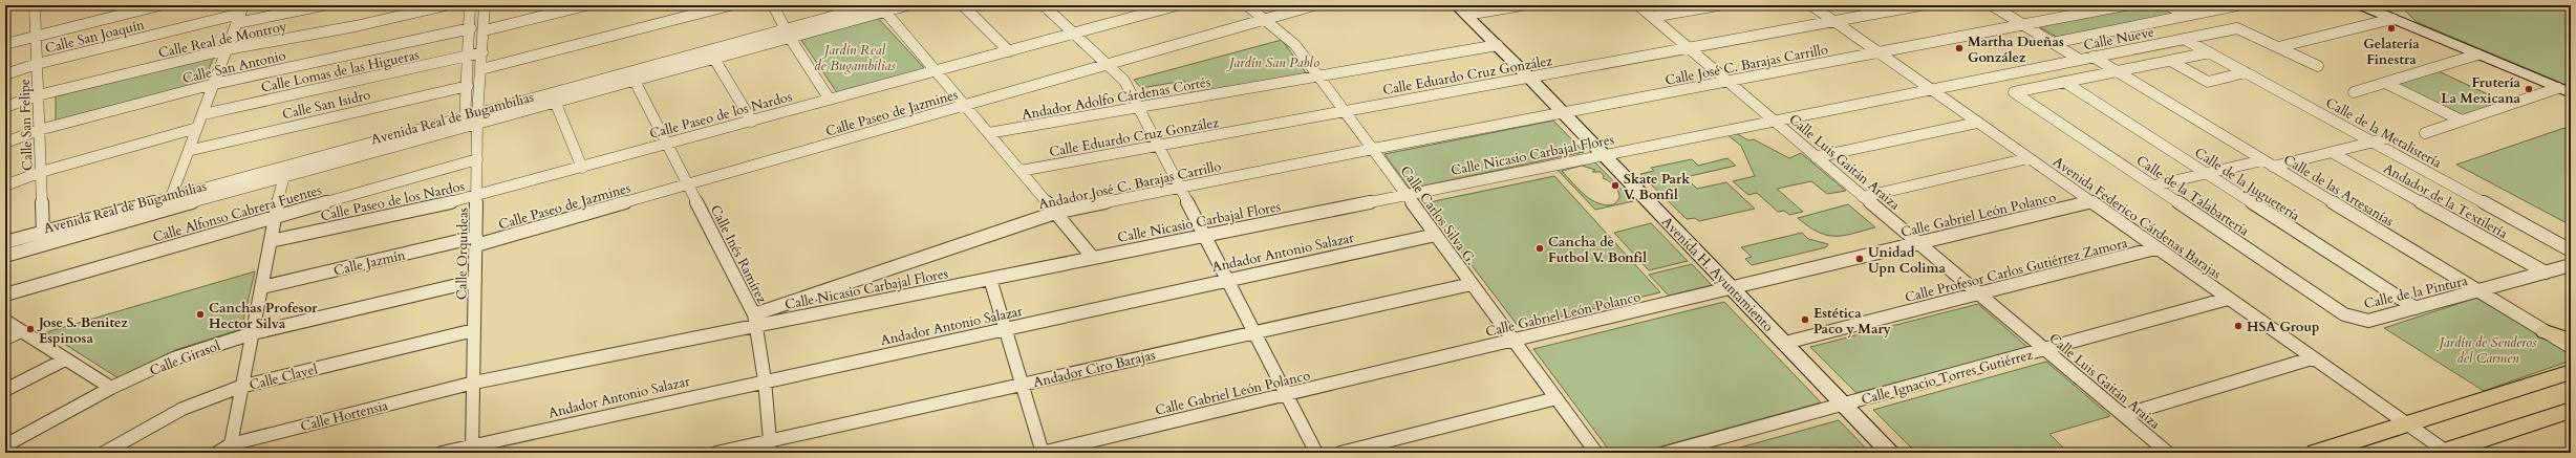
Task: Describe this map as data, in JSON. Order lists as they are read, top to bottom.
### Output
{
  "streets": {
    "street": [
      "Calle San Joaquín",
      "Calle Nueve",
      "Calle Real de Montroy",
      "Calle José C. Barajas Carrillo",
      "Calle San Antonio",
      "Calle Lomas de las Higueras",
      "Calle Eduardo Cruz González",
      "Andador Adolfo Cárdenas Cortés",
      "Calle San Isidro",
      "Calle Paseo de Jazmines",
      "Calle Paseo de los Nardos",
      "Avenida Real de Bugambilias",
      "Calle San Felipe",
      "Calle de la Metalistería",
      "Calle Nicasio Carbajal Flores",
      "Calle Luis Gaitán Araiza",
      "Calle de la Juguetería",
      "Andador José C. Barajas Carrillo",
      "Calle de las Artesanías",
      "Calle de la Talabartería",
      "Andador de la Textilería",
      "Calle Alfonso Cabrera Fuentes",
      "Calle Gabriel León Polanco",
      "Calle Carlos Silva G.",
      "Avenida Federico Cárdenas Barajas",
      "Andador Antonio Salazar",
      "Calle Orquideas",
      "Calle Inés Ramírez",
      "Calle Jazmín",
      "Calle Profesor Carlos Gutiérrez Zamora",
      "Avenida H. Ayuntamiento",
      "Calle de la Pintura",
      "Calle Girasol",
      "Andador Ciro Barajas",
      "Calle Clavel",
      "Calle Ignacio Torres Gutiérrez",
      "Calle Hortensia"
    ]
  },
  "crossings": [
    ["Calle San Joaquín", "Calle San Felipe"],
    ["Calle Nueve", "Calle de la Metalistería"],
    ["Calle Nueve", "Calle Nicasio Carbajal Flores"],
    ["Calle Nueve", "Calle de las Artesanías"],
    ["Calle Nueve", "Avenida Federico Cárdenas Barajas"],
    ["Calle Real de Montroy", "Calle San Felipe"],
    ["Calle José C. Barajas Carrillo", "Calle Luis Gaitán Araiza"],
    ["Calle José C. Barajas Carrillo", "Andador José C. Barajas Carrillo"],
    ["Calle José C. Barajas Carrillo", "Calle Carlos Silva G."],
    ["Calle José C. Barajas Carrillo", "Avenida Federico Cárdenas Barajas"],
    ["Calle José C. Barajas Carrillo", "Avenida H. Ayuntamiento"],
    ["Calle San Antonio", "Calle San Felipe"],
    ["Calle Lomas de las Higueras", "Calle Orquideas"],
    ["Calle Eduardo Cruz González", "Calle Luis Gaitán Araiza"],
    ["Calle Eduardo Cruz González", "Calle Carlos Silva G."],
    ["Calle Eduardo Cruz González", "Avenida Federico Cárdenas Barajas"],
    ["Calle Eduardo Cruz González", "Avenida H. Ayuntamiento"],
    ["Andador Adolfo Cárdenas Cortés", "Calle Carlos Silva G."],
    ["Andador Adolfo Cárdenas Cortés", "Avenida H. Ayuntamiento"],
    ["Calle Paseo de Jazmines", "Calle Carlos Silva G."],
    ["Calle Paseo de Jazmines", "Calle Orquideas"],
    ["Calle Paseo de Jazmines", "Calle Inés Ramírez"],
    ["Calle Paseo de Jazmines", "Calle Jazmín"],
    ["Calle Paseo de los Nardos", "Calle Orquideas"],
    ["Calle Paseo de los Nardos", "Calle Inés Ramírez"],
    ["Avenida Real de Bugambilias", "Calle San Felipe"],
    ["Avenida Real de Bugambilias", "Calle Orquideas"],
    ["Avenida Real de Bugambilias", "Calle Inés Ramírez"],
    ["Calle Nicasio Carbajal Flores", "Calle Luis Gaitán Araiza"],
    ["Calle Nicasio Carbajal Flores", "Andador José C. Barajas Carrillo"],
    ["Calle Nicasio Carbajal Flores", "Calle Carlos Silva G."],
    ["Calle Nicasio Carbajal Flores", "Avenida Federico Cárdenas Barajas"],
    ["Calle Nicasio Carbajal Flores", "Calle Orquideas"],
    ["Calle Nicasio Carbajal Flores", "Calle Inés Ramírez"],
    ["Calle Nicasio Carbajal Flores", "Avenida H. Ayuntamiento"],
    ["Calle Nicasio Carbajal Flores", "Calle Hortensia"],
    ["Calle Luis Gaitán Araiza", "Calle Gabriel León Polanco"],
    ["Calle Luis Gaitán Araiza", "Calle Profesor Carlos Gutiérrez Zamora"],
    ["Calle Luis Gaitán Araiza", "Calle Ignacio Torres Gutiérrez"],
    ["Calle de la Juguetería", "Calle de la Talabartería"],
    ["Calle de la Juguetería", "Calle de la Pintura"],
    ["Andador José C. Barajas Carrillo", "Calle Carlos Silva G."],
    ["Andador José C. Barajas Carrillo", "Calle Inés Ramírez"],
    ["Calle de las Artesanías", "Calle de la Pintura"],
    ["Calle de la Talabartería", "Calle de la Pintura"],
    ["Andador de la Textilería", "Calle de la Pintura"],
    ["Calle Alfonso Cabrera Fuentes", "Calle Orquideas"],
    ["Calle Gabriel León Polanco", "Calle Carlos Silva G."],
    ["Calle Gabriel León Polanco", "Avenida Federico Cárdenas Barajas"],
    ["Calle Gabriel León Polanco", "Avenida H. Ayuntamiento"],
    ["Calle Carlos Silva G.", "Andador Antonio Salazar"],
    ["Calle Carlos Silva G.", "Andador Ciro Barajas"],
    ["Avenida Federico Cárdenas Barajas", "Calle Profesor Carlos Gutiérrez Zamora"],
    ["Avenida Federico Cárdenas Barajas", "Calle Ignacio Torres Gutiérrez"],
    ["Andador Antonio Salazar", "Calle Orquideas"],
    ["Andador Antonio Salazar", "Calle Inés Ramírez"],
    ["Calle Orquideas", "Calle Jazmín"],
    ["Calle Orquideas", "Calle Girasol"],
    ["Calle Orquideas", "Calle Clavel"],
    ["Calle Orquideas", "Calle Hortensia"],
    ["Calle Inés Ramírez", "Andador Ciro Barajas"],
    ["Calle Profesor Carlos Gutiérrez Zamora", "Avenida H. Ayuntamiento"],
    ["Avenida H. Ayuntamiento", "Calle Ignacio Torres Gutiérrez"]
  ],
  "parks": ["Jardín Real de Bugambilias", "Jardín San Pablo", "Jardín de Senderos del Carmen"],
  "places": [
    "Gelatería Finestra",
    "Martha Dueñas González",
    "Frutería La Mexicana",
    "Skate Park V. Bonfil",
    "Cancha de Futbol V. Bonfil",
    "Unidad Upn Colima",
    "Canchas Profesor Hector Silva",
    "Estética Paco y Mary",
    "HSA Group",
    "Jose S. Benitez Espinosa"
  ]
}
